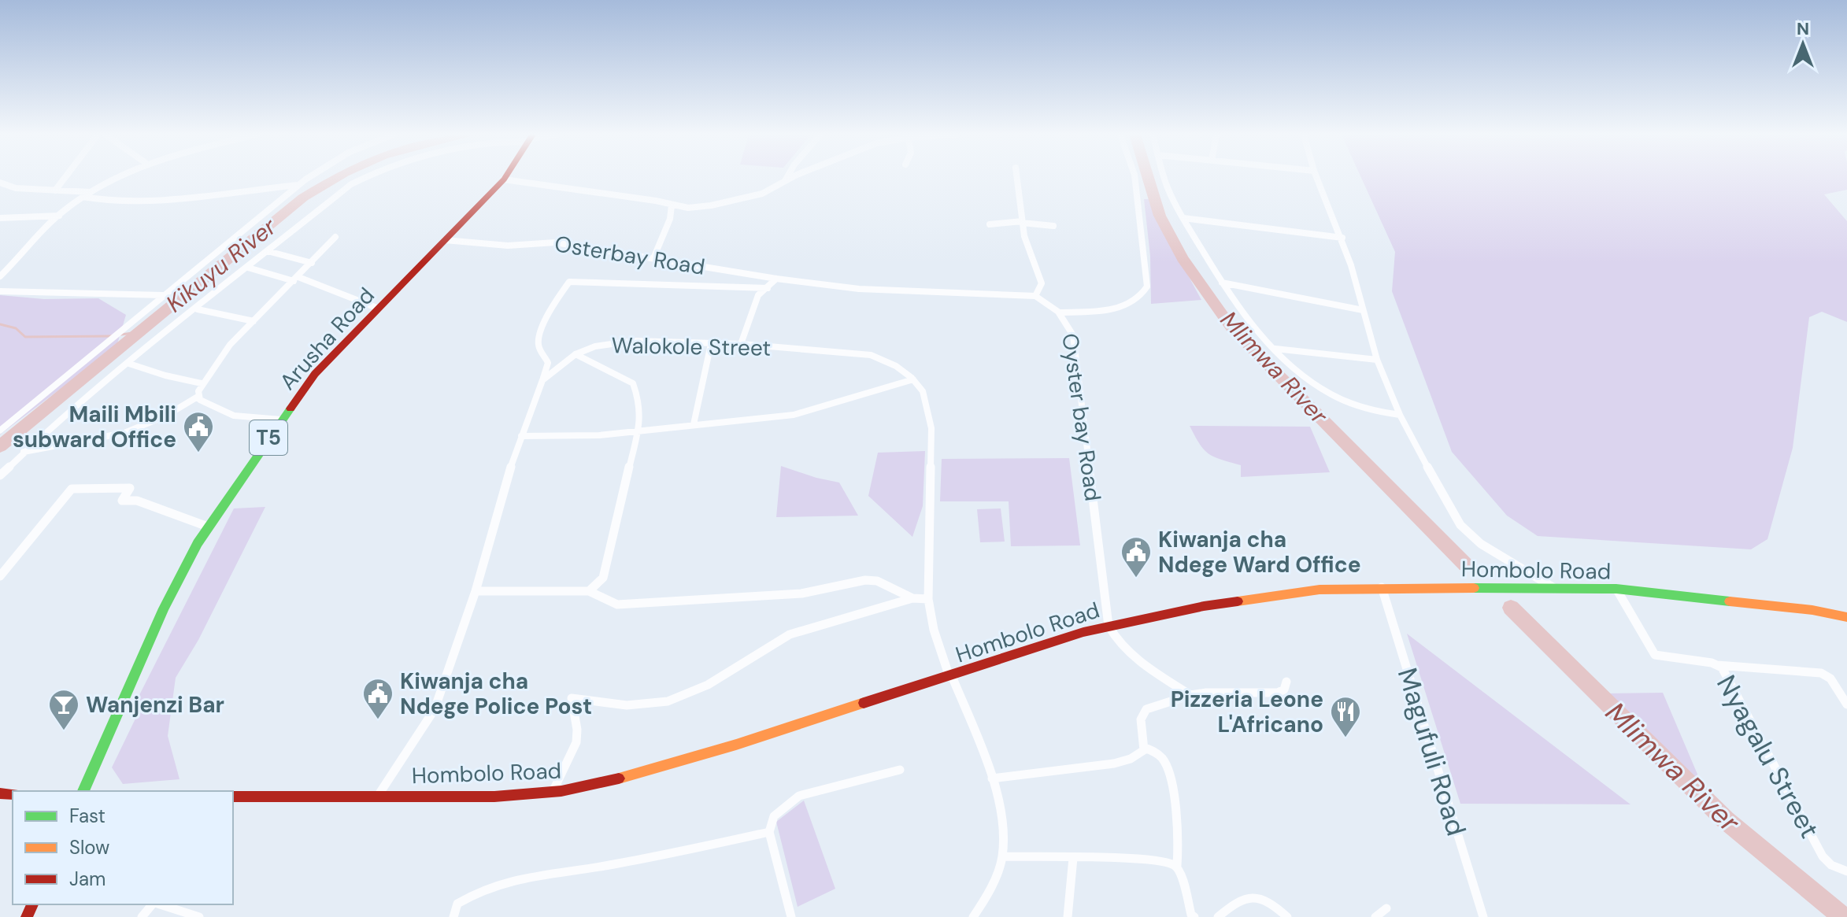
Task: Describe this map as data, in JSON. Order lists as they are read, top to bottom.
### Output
{
  "streets": {
    "main road": ["Arusha Road", "T5", "Hombolo Road"],
    "street": [
      "Osterbay Road",
      "Walokole Street",
      "Oyster bay Road",
      "Magufuli Road",
      "Nyagalu Street"
    ]
  },
  "crossings": [
    ["Osterbay Road", "Arusha Road"],
    ["Oyster bay Road", "Hombolo Road"],
    ["Hombolo Road", "Magufuli Road"],
    ["Hombolo Road", "Nyagalu Street"]
  ],
  "water": ["Kikuyu River", "Mlimwa River"],
  "places": {
    "public building": ["Maili Mbili subward Office", "Kiwanja cha Ndege Ward Office", "Kiwanja cha Ndege Police Post"],
    "bar": ["Wanjenzi Bar"],
    "restaurant": ["Pizzeria Leone L'Africano"]
  },
  "legend": ["Fast", "Slow", "Jam"],
  "north": "top"
}
